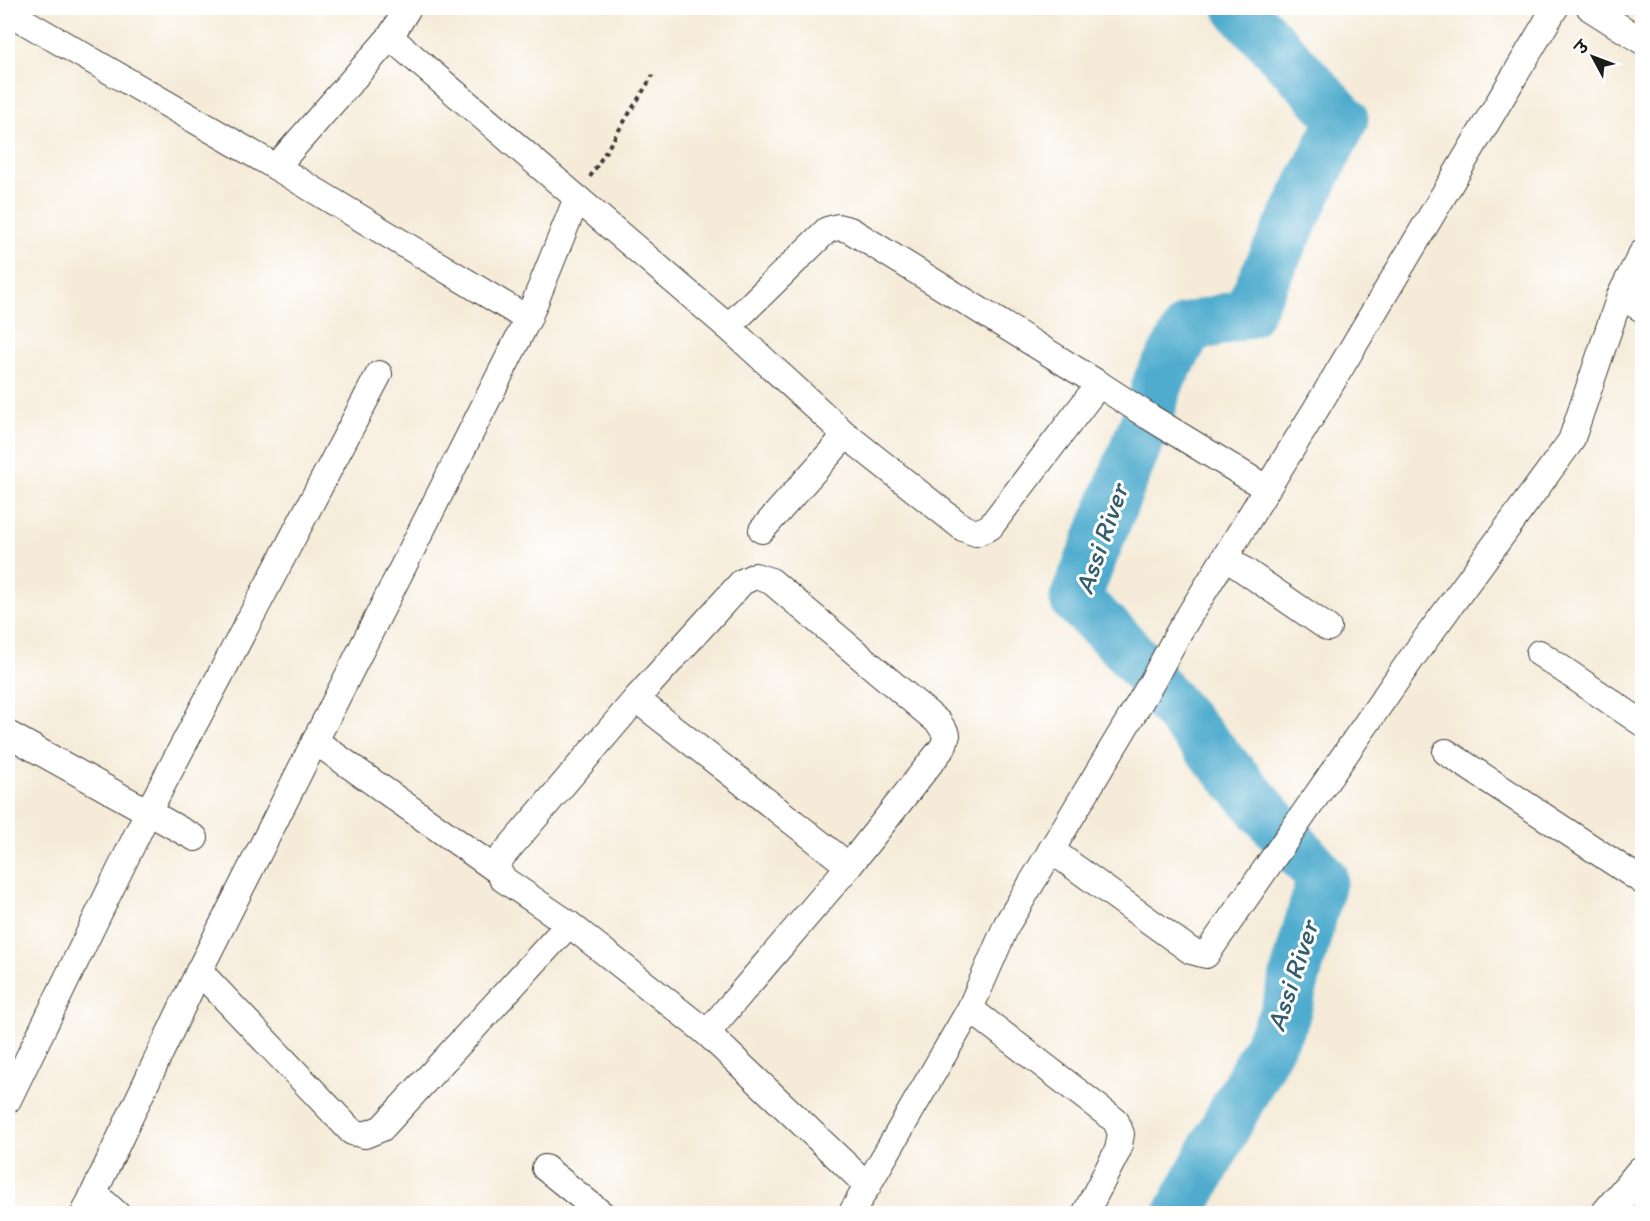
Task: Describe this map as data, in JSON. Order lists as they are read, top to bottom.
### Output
{
  "water": ["Assi River"],
  "north": "top left"
}
